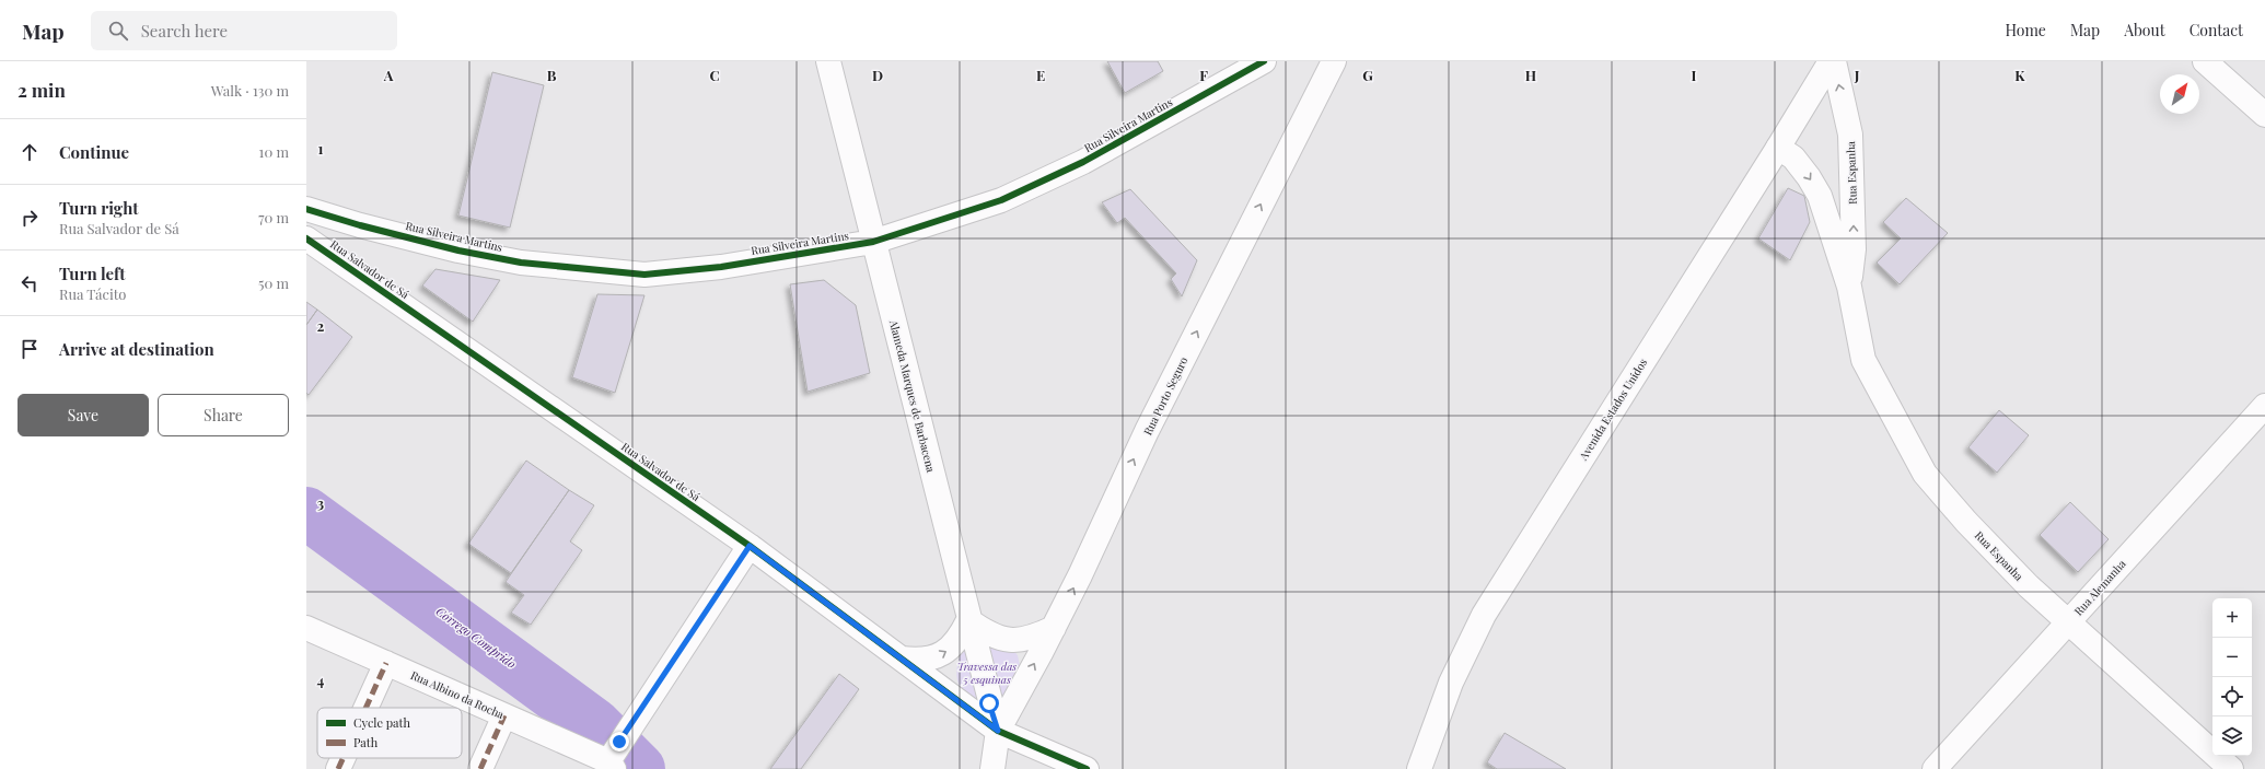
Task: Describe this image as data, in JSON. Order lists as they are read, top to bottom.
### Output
{
  "streets": {
    "street": [
      "Rua Silveira Martins",
      "Rua Espanha",
      "Rua Salvador de Sá",
      "Alameda Marques de Barbacena",
      "Rua Porto Seguro",
      "Avenida Estados Unidos",
      "Rua Alemanha",
      "Rua Albino da Rocha"
    ]
  },
  "crossings": [
    ["Rua Silveira Martins", "Alameda Marques de Barbacena"],
    ["Rua Espanha", "Avenida Estados Unidos"],
    ["Rua Espanha", "Rua Alemanha"],
    ["Rua Salvador de Sá", "Alameda Marques de Barbacena"],
    ["Rua Salvador de Sá", "Rua Porto Seguro"],
    ["Alameda Marques de Barbacena", "Rua Porto Seguro"]
  ],
  "one_way": ["Rua Porto Seguro"],
  "water": ["Córrego Comprido"],
  "parks": ["Travessa das 5 esquinas"],
  "legend": ["Cycle path", "Path"],
  "north": "top right",
  "page": {
    "header": "Map",
    "search": "Search here",
    "nav": [
      "Home",
      "Map",
      "About",
      "Contact"
    ],
    "heading": ["2 min", "Walk · 130 m"],
    "list": [
      ["Continue", "10 m"],
      ["Turn right", "Rua Salvador de Sá", "70 m"],
      ["Turn left", "Rua Tácito", "50 m"],
      "Arrive at destination"
    ],
    "buttons": ["Save", "Share"],
    "map_buttons": ["+", "−"]
  },
  "grid": {
    "columns": [
      "A",
      "B",
      "C",
      "D",
      "E",
      "F",
      "G",
      "H",
      "I",
      "J",
      "K"
    ],
    "rows": [
      "1",
      "2",
      "3",
      "4"
    ]
  }
}
